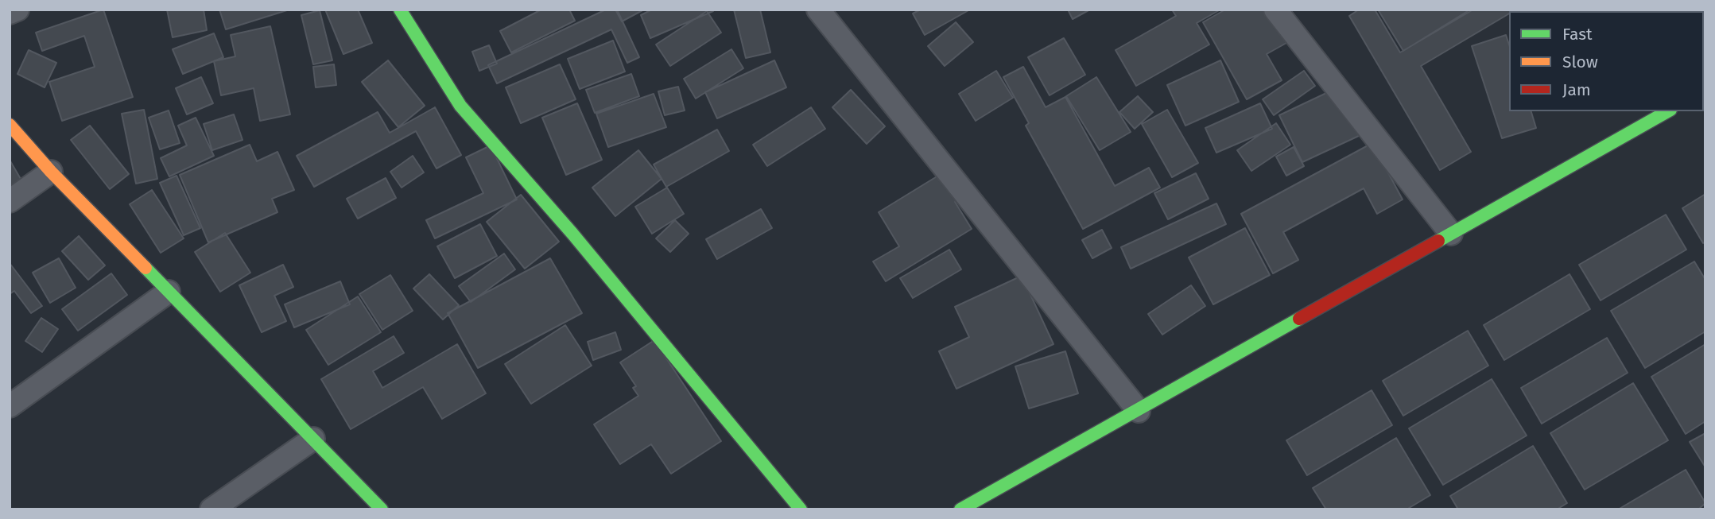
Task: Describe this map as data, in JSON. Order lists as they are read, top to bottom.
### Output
{
  "legend": ["Fast", "Slow", "Jam"]
}
